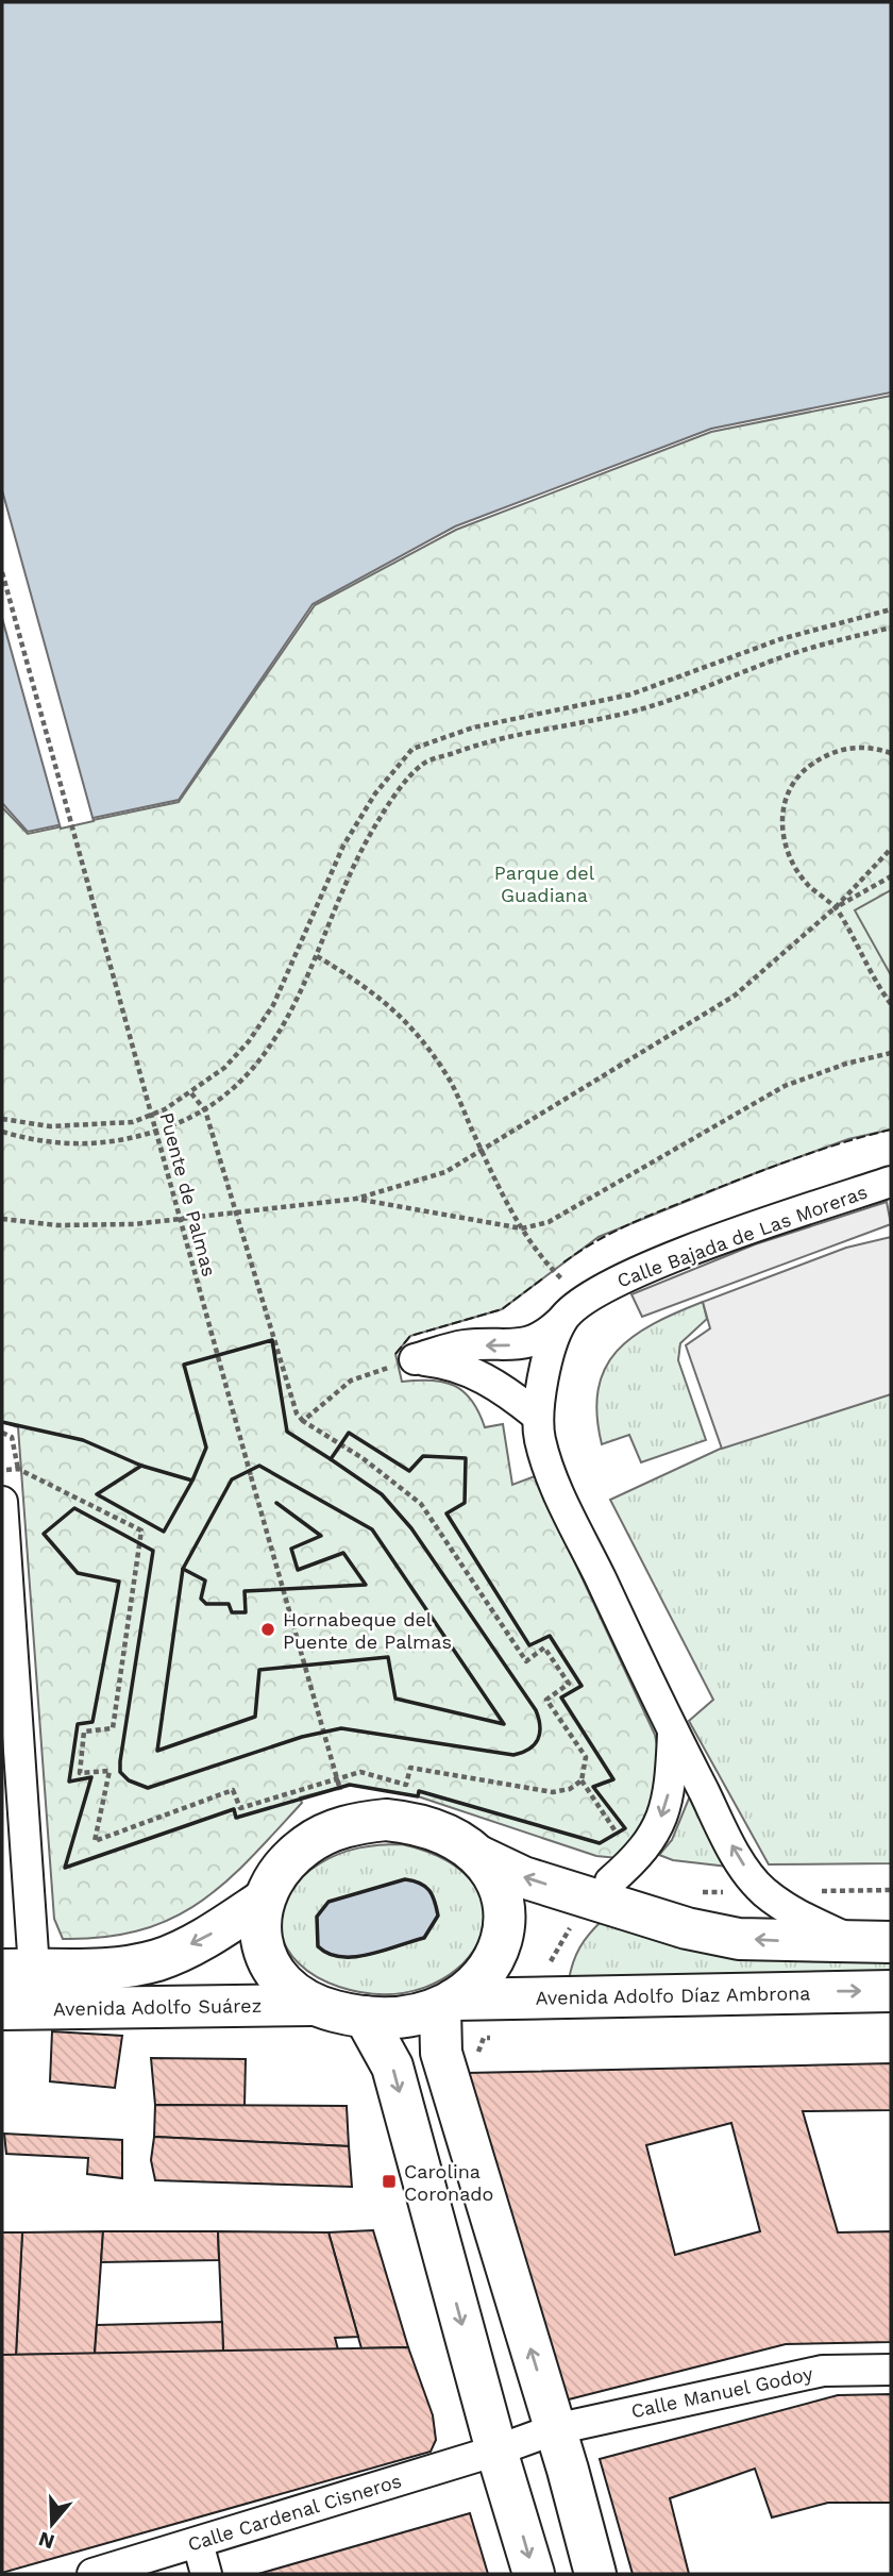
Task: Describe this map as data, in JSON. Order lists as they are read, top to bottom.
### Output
{
  "streets": {
    "main road": ["Avenida Adolfo Díaz Ambrona", "Avenida Adolfo Suárez"],
    "street": ["Calle Bajada de Las Moreras", "Calle Manuel Godoy", "Calle Cardenal Cisneros"],
    "path": ["Puente de Palmas"]
  },
  "crossings": [
    ["Puente de Palmas", "Avenida Adolfo Díaz Ambrona"],
    ["Puente de Palmas", "Avenida Adolfo Suárez"],
    ["Avenida Adolfo Díaz Ambrona", "Avenida Adolfo Suárez"],
    ["Calle Manuel Godoy", "Calle Cardenal Cisneros"]
  ],
  "parks": ["Parque del Guadiana"],
  "places": {
    "other": ["Hornabeque del Puente de Palmas"],
    "transit": ["Carolina Coronado"]
  },
  "north": "bottom"
}
